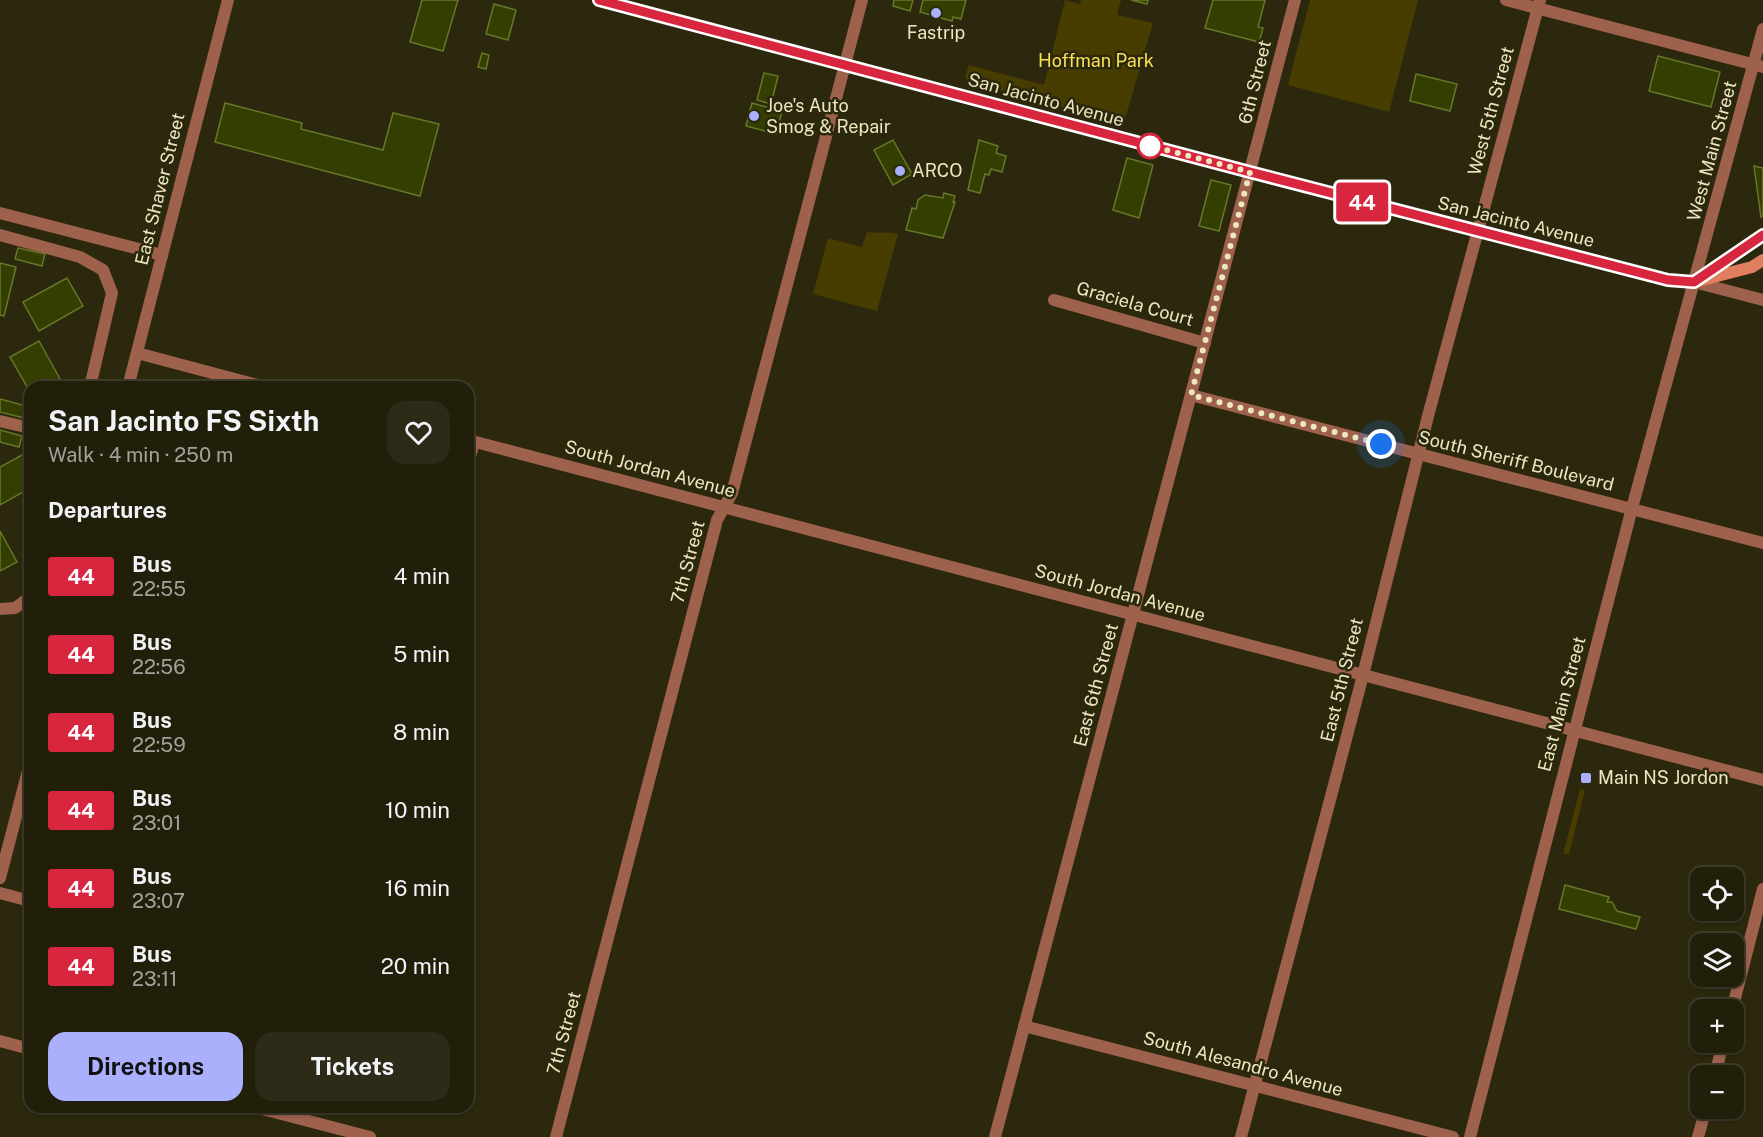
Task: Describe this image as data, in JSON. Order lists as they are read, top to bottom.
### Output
{
  "streets": {
    "main road": ["San Jacinto Avenue"],
    "street": [
      "6th Street",
      "West 5th Street",
      "West Main Street",
      "East Shaver Street",
      "Graciela Court",
      "South Sheriff Boulevard",
      "South Jordan Avenue",
      "7th Street",
      "East 5th Street",
      "East 6th Street",
      "East Main Street",
      "South Alesandro Avenue"
    ]
  },
  "crossings": [
    ["6th Street", "San Jacinto Avenue"],
    ["6th Street", "East 6th Street"],
    ["San Jacinto Avenue", "West 5th Street"],
    ["San Jacinto Avenue", "West Main Street"],
    ["San Jacinto Avenue", "7th Street"],
    ["San Jacinto Avenue", "East 5th Street"],
    ["San Jacinto Avenue", "East 6th Street"],
    ["San Jacinto Avenue", "East Main Street"],
    ["West 5th Street", "East 5th Street"],
    ["West Main Street", "East Main Street"],
    ["Graciela Court", "East 6th Street"],
    ["South Sheriff Boulevard", "East 5th Street"],
    ["South Sheriff Boulevard", "East 6th Street"],
    ["South Sheriff Boulevard", "East Main Street"],
    ["South Jordan Avenue", "7th Street"],
    ["South Jordan Avenue", "East 5th Street"],
    ["South Jordan Avenue", "East 6th Street"],
    ["South Jordan Avenue", "East Main Street"],
    ["East 5th Street", "South Alesandro Avenue"],
    ["East 6th Street", "South Alesandro Avenue"]
  ],
  "parks": ["Hoffman Park"],
  "places": {
    "other": ["Fastrip", "Joe's Auto Smog & Repair", "ARCO"],
    "transit": ["Main NS Jordon"]
  },
  "lines": ["bus line 44"],
  "page": {
    "on_map": "44",
    "heading": [
      ["San Jacinto FS Sixth", "Walk · 4 min · 250 m"],
      "Departures"
    ],
    "list": [
      {
        "mark": "44",
        "name": "Bus",
        "note": "22:55",
        "value": "4 min"
      },
      {
        "mark": "44",
        "name": "Bus",
        "note": "22:56",
        "value": "5 min"
      },
      {
        "mark": "44",
        "name": "Bus",
        "note": "22:59",
        "value": "8 min"
      },
      {
        "mark": "44",
        "name": "Bus",
        "note": "23:01",
        "value": "10 min"
      },
      {
        "mark": "44",
        "name": "Bus",
        "note": "23:07",
        "value": "16 min"
      },
      {
        "mark": "44",
        "name": "Bus",
        "note": "23:11",
        "value": "20 min"
      }
    ],
    "map_buttons": ["+", "−"],
    "buttons": ["Directions", "Tickets"]
  }
}
